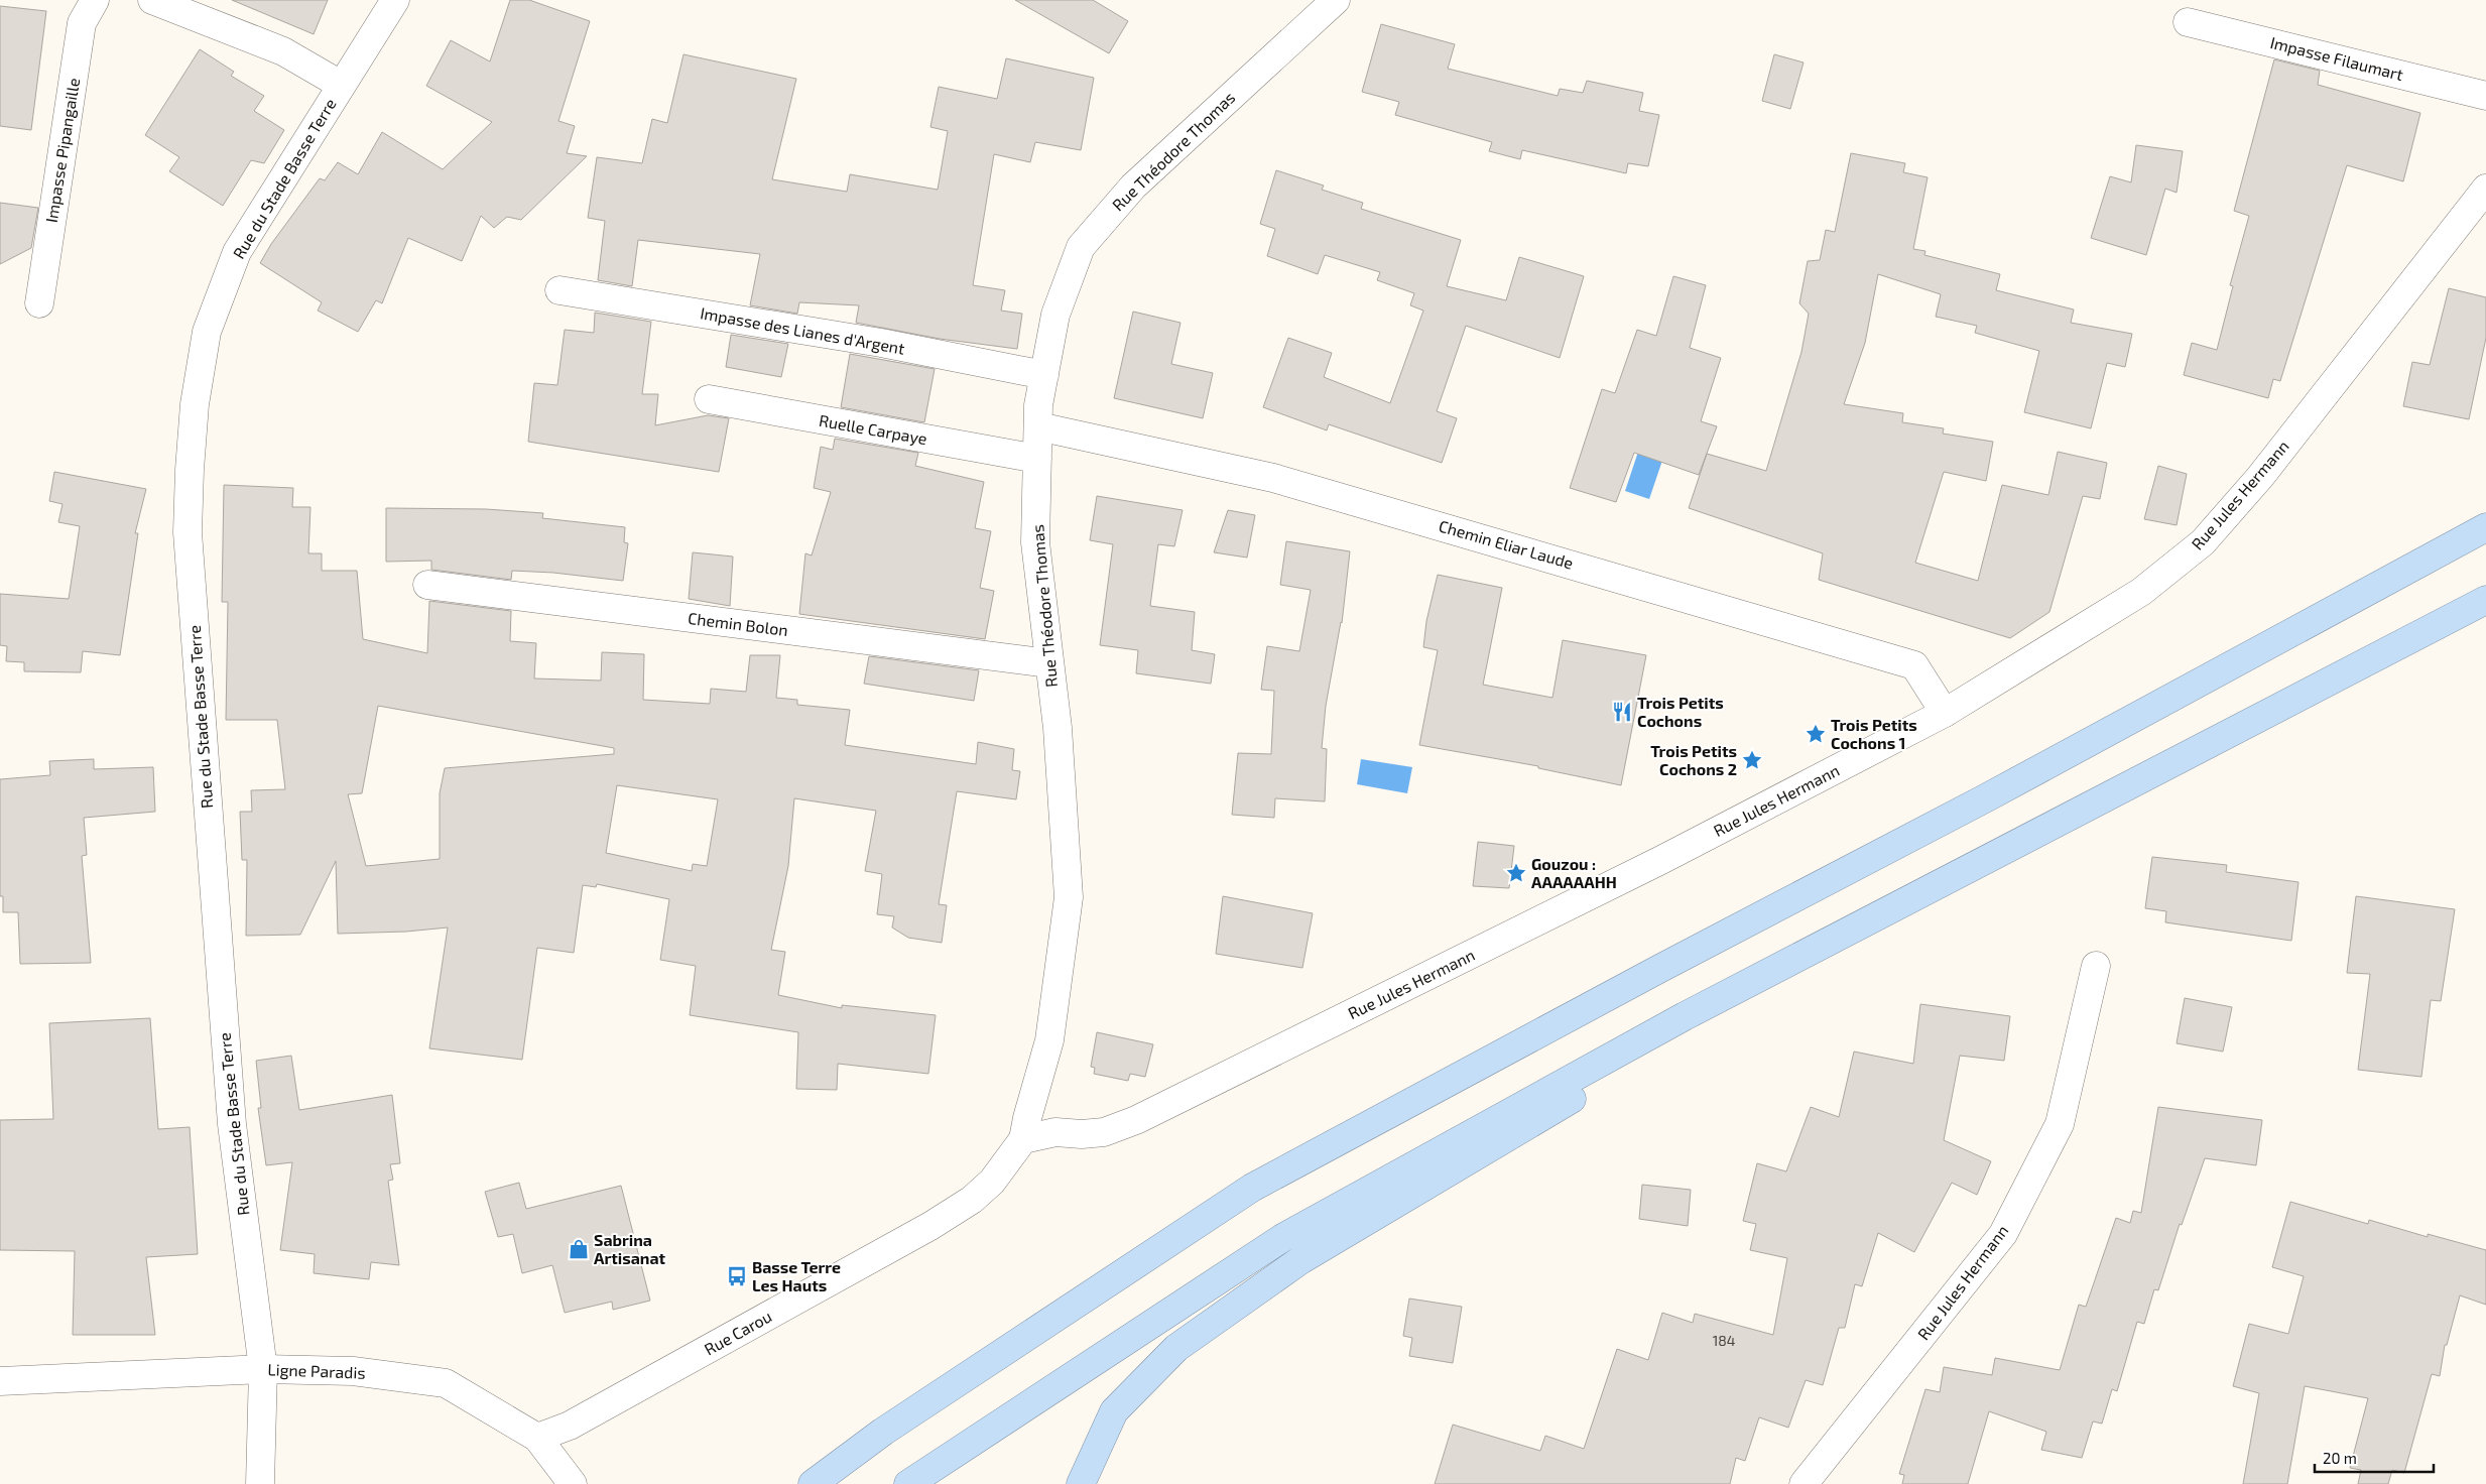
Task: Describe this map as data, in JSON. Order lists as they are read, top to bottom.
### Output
{
  "streets": {
    "street": [
      "Impasse Filaumart",
      "Impasse Pipangaille",
      "Rue Théodore Thomas",
      "Rue du Stade Basse Terre",
      "Impasse des Lianes d'Argent",
      "Ruelle Carpaye",
      "Rue Jules Hermann",
      "Chemin Eliar Laude",
      "Chemin Bolon",
      "Rue Carou",
      "Ligne Paradis"
    ]
  },
  "crossings": [
    ["Rue Théodore Thomas", "Impasse des Lianes d'Argent"],
    ["Rue Théodore Thomas", "Ruelle Carpaye"],
    ["Rue Théodore Thomas", "Rue Jules Hermann"],
    ["Rue Théodore Thomas", "Chemin Eliar Laude"],
    ["Rue Théodore Thomas", "Chemin Bolon"],
    ["Rue Théodore Thomas", "Rue Carou"],
    ["Rue du Stade Basse Terre", "Ligne Paradis"],
    ["Rue Jules Hermann", "Chemin Eliar Laude"],
    ["Rue Jules Hermann", "Rue Carou"],
    ["Rue Carou", "Ligne Paradis"]
  ],
  "places": {
    "restaurant": ["Trois Petits Cochons"],
    "place": ["Trois Petits Cochons 1", "Trois Petits Cochons 2", "Gouzou : AAAAAAHH"],
    "shop": ["Sabrina Artisanat"],
    "bus stop": ["Basse Terre Les Hauts"]
  },
  "house_numbers": ["184"],
  "scale_bar": "20 m"
}
